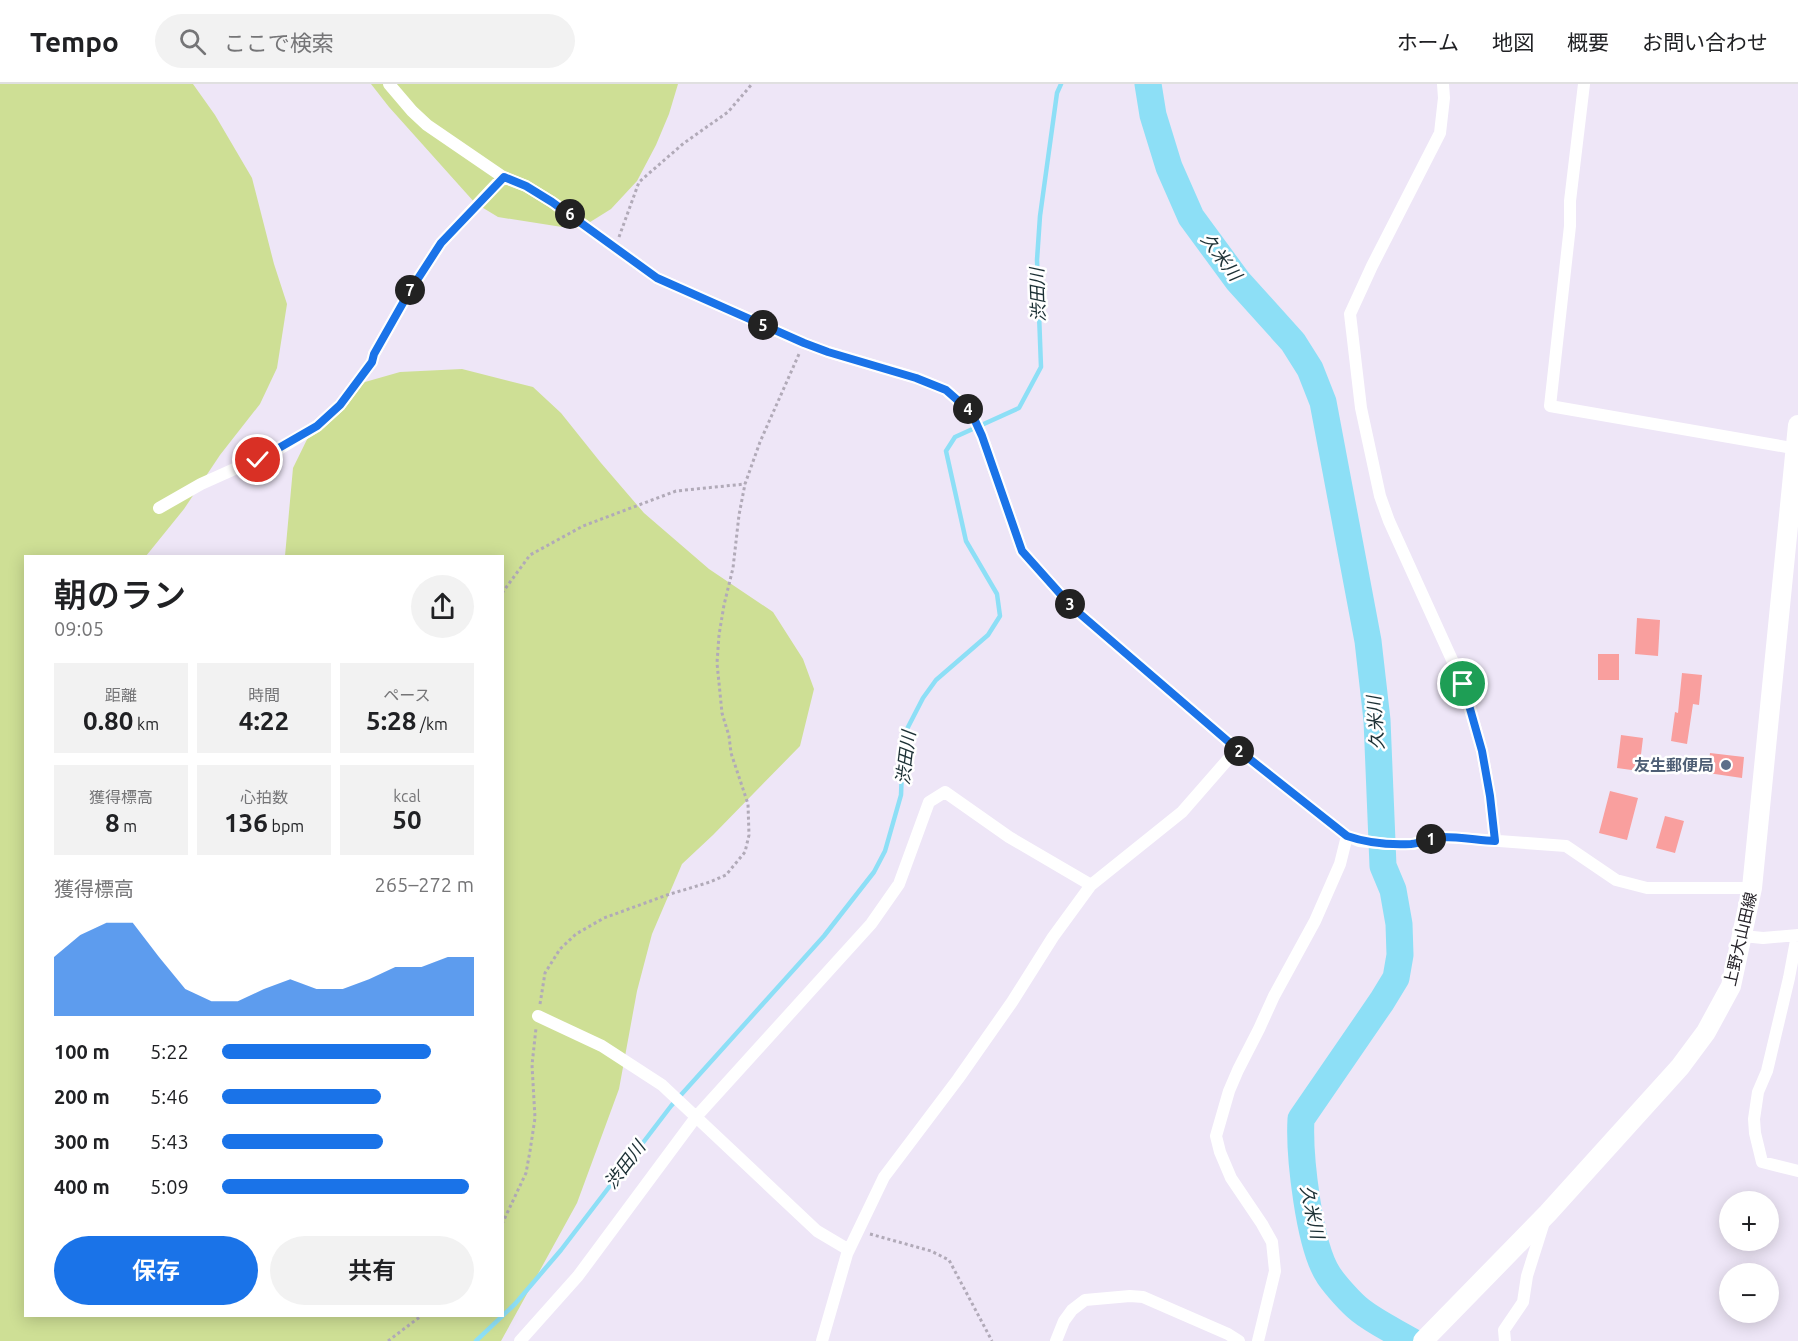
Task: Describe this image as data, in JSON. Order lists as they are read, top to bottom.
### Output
{
  "streets": {
    "main road": ["上野大山田線"]
  },
  "water": ["久米川", "渋田川"],
  "places": ["友生郵便局"],
  "page": {
    "header": "Tempo",
    "search": "ここで検索",
    "nav": [
      "ホーム",
      "地図",
      "概要",
      "お問い合わせ"
    ],
    "pins": [
      "6",
      "7",
      "5",
      "4",
      "3",
      "2",
      "1"
    ],
    "heading": ["朝のラン", "09:05"],
    "stats": [
      ["距離", "0.80 km"],
      ["時間", "4:22"],
      ["ペース", "5:28 /km"],
      ["獲得標高", "8 m"],
      ["心拍数", "136 bpm"],
      ["kcal", "50"]
    ],
    "chart": ["獲得標高", "265–272 m"],
    "list": [
      {
        "name": "100 m",
        "note": "5:22"
      },
      {
        "name": "200 m",
        "note": "5:46"
      },
      {
        "name": "300 m",
        "note": "5:43"
      },
      {
        "name": "400 m",
        "note": "5:09"
      }
    ],
    "map_buttons": ["+", "−"],
    "buttons": ["保存", "共有"]
  }
}
